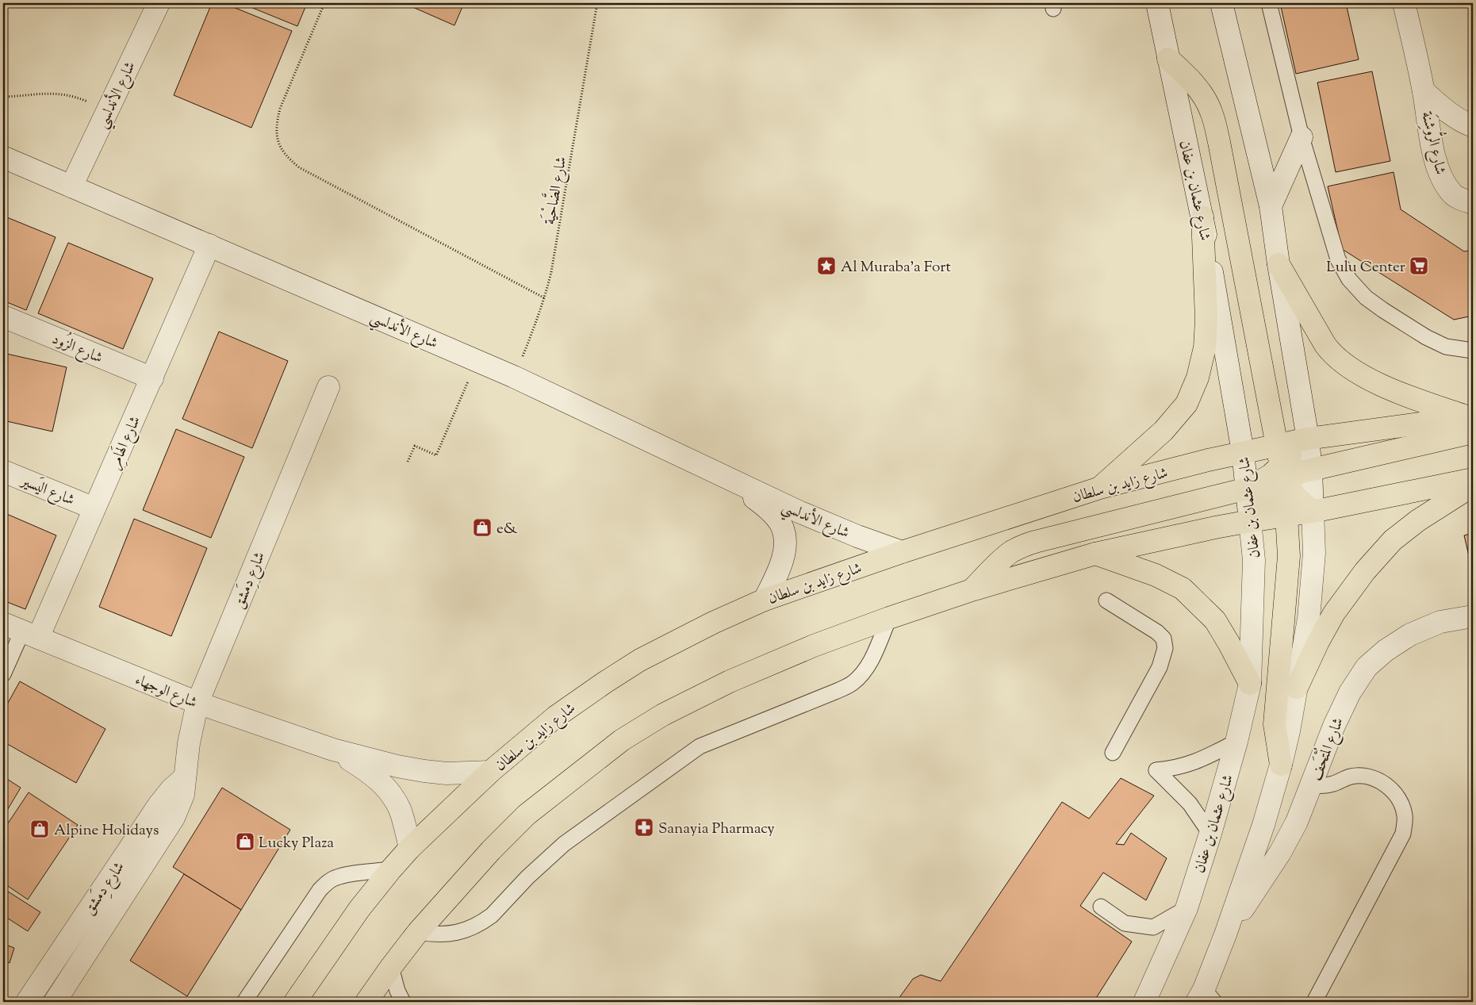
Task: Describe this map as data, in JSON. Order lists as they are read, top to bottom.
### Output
{
  "streets": {
    "highway": ["شارع زايد بن سلطان"],
    "street": [
      "شارع الأندلسي",
      "شارع الرُّوشِنَة",
      "شارع عثمان بن عفان",
      "شارع الزُود",
      "شارع الهَامِر",
      "شارع اليَسير",
      "شارع دِمَشق",
      "شارع الوجهاء",
      "شارع المُتْحَف"
    ],
    "path": ["شارع الضَّاحْيَة"]
  },
  "crossings": [
    ["شارع الأندلسي", "شارع الضَّاحْيَة"],
    ["شارع الأندلسي", "شارع الهَامِر"],
    ["شارع الأندلسي", "شارع زايد بن سلطان"],
    ["شارع عثمان بن عفان", "شارع زايد بن سلطان"],
    ["شارع الزُود", "شارع الهَامِر"],
    ["شارع الهَامِر", "شارع اليَسير"],
    ["شارع الهَامِر", "شارع الوجهاء"],
    ["شارع زايد بن سلطان", "شارع الوجهاء"],
    ["شارع دِمَشق", "شارع الوجهاء"]
  ],
  "places": {
    "place": ["Al Muraba'a Fort"],
    "supermarket": ["Lulu Center"],
    "shop": ["e&", "Alpine Holidays", "Lucky Plaza"],
    "pharmacy": ["Sanayia Pharmacy"]
  }
}
